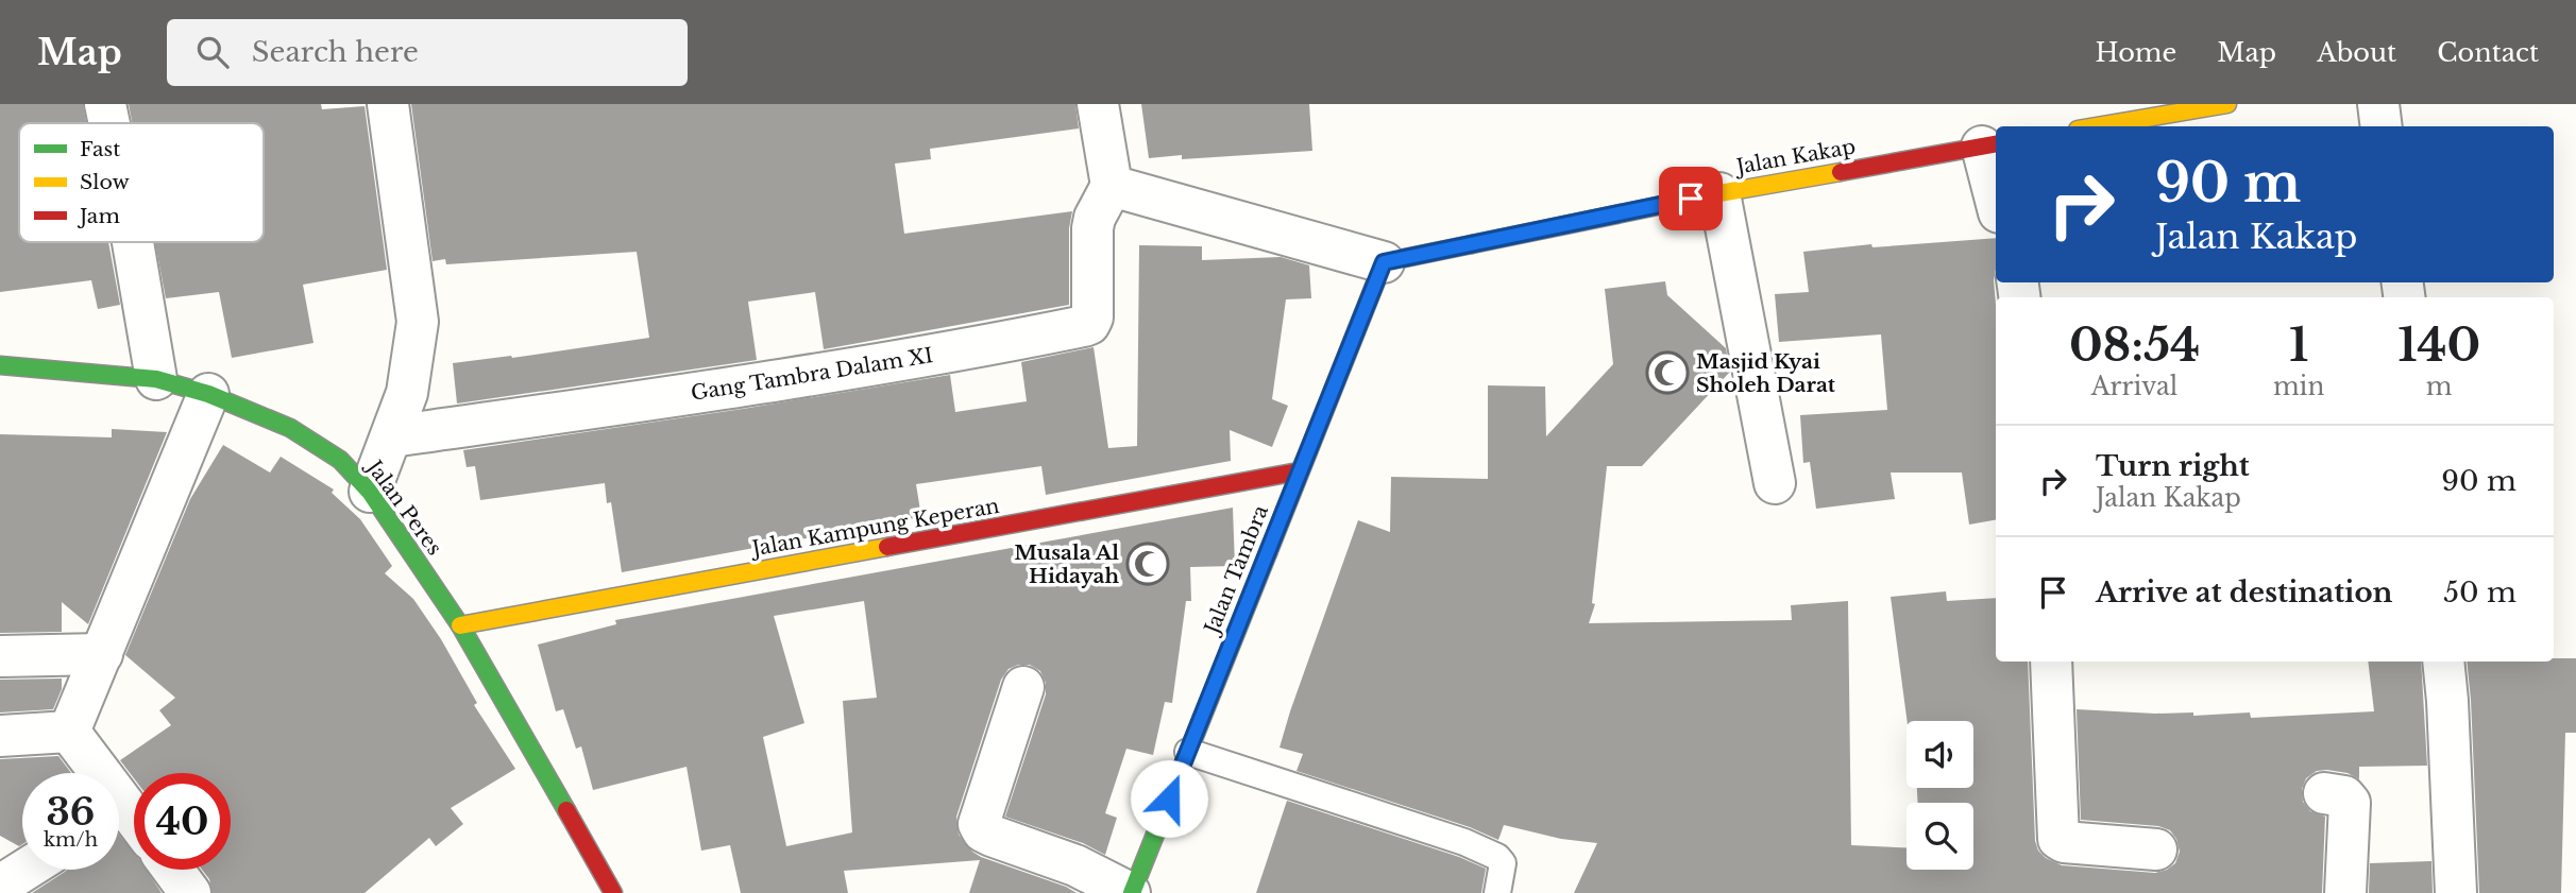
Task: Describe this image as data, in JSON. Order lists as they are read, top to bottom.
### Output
{
  "streets": {
    "street": [
      "Jalan Kakap",
      "Gang Tambra Dalam XI",
      "Jalan Peres",
      "Jalan Kampung Keperan",
      "Jalan Tambra"
    ]
  },
  "crossings": [
    ["Jalan Kakap", "Jalan Tambra"],
    ["Jalan Peres", "Jalan Kampung Keperan"],
    ["Jalan Kampung Keperan", "Jalan Tambra"]
  ],
  "places": {
    "mosque": ["Masjid Kyai Sholeh Darat", "Musala Al Hidayah"]
  },
  "legend": ["Fast", "Slow", "Jam"],
  "page": {
    "header": "Map",
    "search": "Search here",
    "nav": [
      "Home",
      "Map",
      "About",
      "Contact"
    ],
    "turn": ["90 m", "Jalan Kakap"],
    "eta": [
      "08:54",
      "Arrival",
      "1",
      "min",
      "140",
      "m"
    ],
    "list": [
      {
        "name": "Turn right",
        "note": "Jalan Kakap",
        "value": "90 m"
      },
      {
        "name": "Arrive at destination",
        "value": "50 m"
      }
    ],
    "speed": "36 km/h",
    "limit": "40"
  }
}
